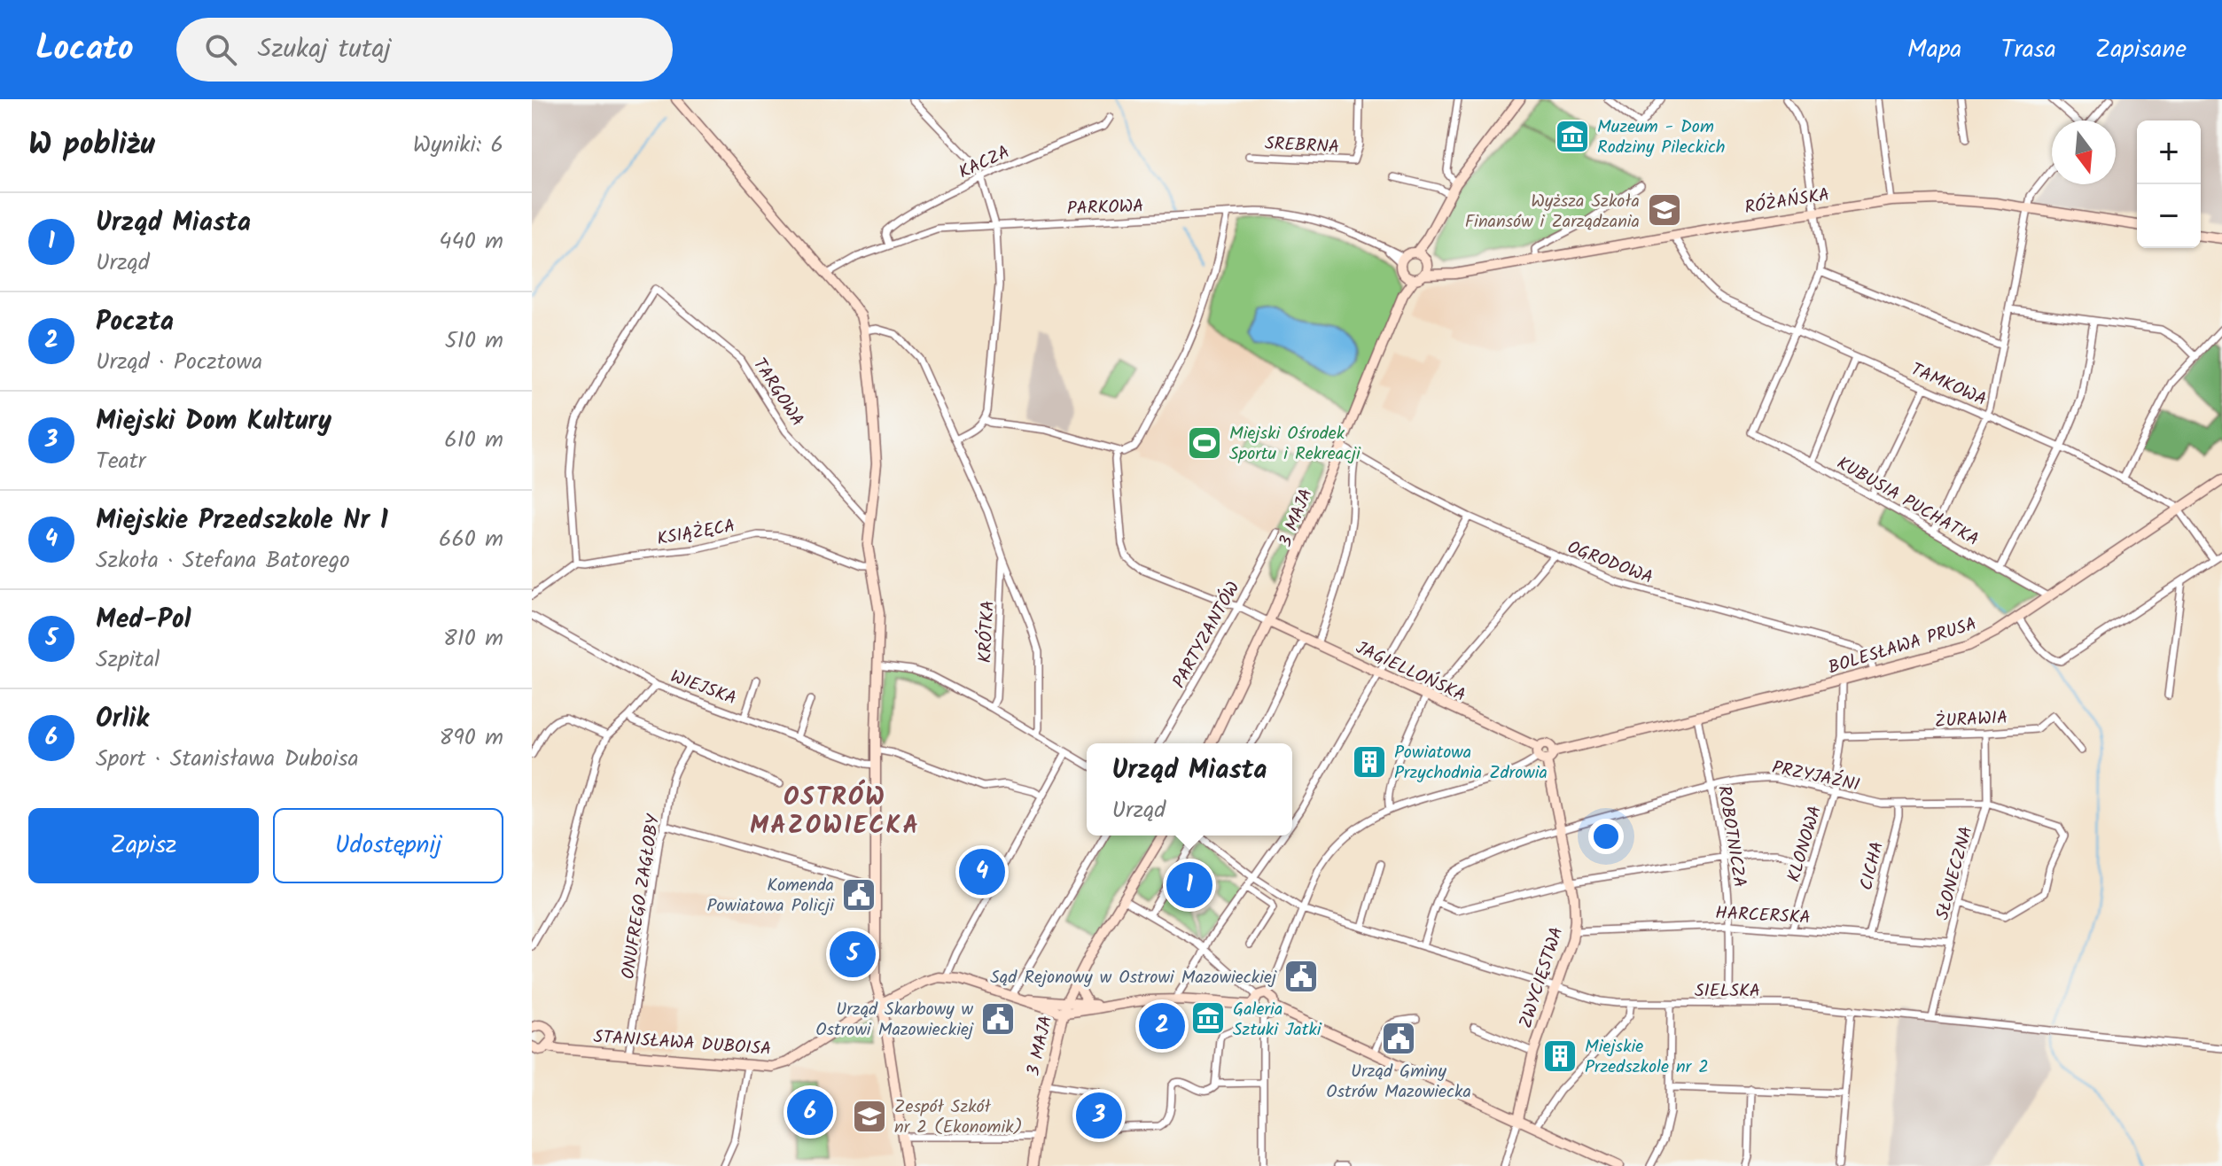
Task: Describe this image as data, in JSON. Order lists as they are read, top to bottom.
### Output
{
  "streets": {
    "street": [
      "SREBRNA",
      "KACZA",
      "RÓŻAŃSKA",
      "PARKOWA",
      "TAMKOWA",
      "TARGOWA",
      "KUBUSIA PUCHATKA",
      "3 MAJA",
      "KSIĄŻĘCA",
      "OGRODOWA",
      "KRÓTKA",
      "PARTYZANTÓW",
      "BOLESŁAWA PRUSA",
      "JAGIELLOŃSKA",
      "WIEJSKA",
      "ŻURAWIA",
      "PRZYJAŹNI",
      "ROBOTNICZA",
      "KLONOWA",
      "CICHA",
      "SŁONECZNA",
      "ONUFREGO ZAGŁOBY",
      "HARCERSKA",
      "ZWYCIĘSTWA",
      "SIELSKA",
      "STANISŁAWA DUBOISA"
    ]
  },
  "crossings": [
    ["KACZA", "PARKOWA"],
    ["RÓŻAŃSKA", "PARKOWA"],
    ["RÓŻAŃSKA", "TAMKOWA"],
    ["RÓŻAŃSKA", "3 MAJA"],
    ["PARKOWA", "3 MAJA"],
    ["TAMKOWA", "KUBUSIA PUCHATKA"],
    ["TAMKOWA", "BOLESŁAWA PRUSA"],
    ["TARGOWA", "KSIĄŻĘCA"],
    ["KUBUSIA PUCHATKA", "BOLESŁAWA PRUSA"],
    ["3 MAJA", "OGRODOWA"],
    ["3 MAJA", "JAGIELLOŃSKA"],
    ["OGRODOWA", "BOLESŁAWA PRUSA"],
    ["BOLESŁAWA PRUSA", "JAGIELLOŃSKA"],
    ["BOLESŁAWA PRUSA", "ROBOTNICZA"],
    ["BOLESŁAWA PRUSA", "KLONOWA"],
    ["JAGIELLOŃSKA", "ZWYCIĘSTWA"],
    ["ŻURAWIA", "KLONOWA"],
    ["ŻURAWIA", "SŁONECZNA"],
    ["PRZYJAŹNI", "ROBOTNICZA"],
    ["PRZYJAŹNI", "KLONOWA"],
    ["PRZYJAŹNI", "CICHA"],
    ["PRZYJAŹNI", "SŁONECZNA"],
    ["PRZYJAŹNI", "ZWYCIĘSTWA"],
    ["PRZYJAŹNI", "SIELSKA"],
    ["ROBOTNICZA", "HARCERSKA"],
    ["ROBOTNICZA", "SIELSKA"],
    ["KLONOWA", "HARCERSKA"],
    ["CICHA", "HARCERSKA"],
    ["SŁONECZNA", "HARCERSKA"],
    ["SŁONECZNA", "SIELSKA"],
    ["ONUFREGO ZAGŁOBY", "STANISŁAWA DUBOISA"],
    ["HARCERSKA", "ZWYCIĘSTWA"],
    ["ZWYCIĘSTWA", "SIELSKA"]
  ],
  "districts": ["OSTRÓW MAZOWIECKA"],
  "places": {
    "museum": ["Muzeum - Dom Rodziny Pileckich", "Galeria Sztuki Jatki"],
    "school or university": ["Wyższa Szkoła Finansów i Zarządzania", "Zespół Szkół nr 2 (Ekonomik)"],
    "sports": ["Miejski Ośrodek Sportu i Rekreacji"],
    "building": ["Powiatowa Przychodnia Zdrowia", "Miejskie Przedszkole nr 2"],
    "public building": [
      "Komenda Powiatowa Policji",
      "Sąd Rejonowy w Ostrowi Mazowieckiej",
      "Urząd Skarbowy w Ostrowi Mazowieckiej",
      "Urząd Gminy Ostrów Mazowiecka"
    ]
  },
  "north": "bottom",
  "page": {
    "header": "Locato",
    "search": "Szukaj tutaj",
    "nav": ["Mapa", "Trasa", "Zapisane"],
    "heading": ["W pobliżu", "Wyniki: 6"],
    "map_buttons": ["+", "−"],
    "list": [
      {
        "mark": "1",
        "name": "Urząd Miasta",
        "note": "Urząd",
        "value": "440 m"
      },
      {
        "mark": "2",
        "name": "Poczta",
        "note": "Urząd · Pocztowa",
        "value": "510 m"
      },
      {
        "mark": "3",
        "name": "Miejski Dom Kultury",
        "note": "Teatr",
        "value": "610 m"
      },
      {
        "mark": "4",
        "name": "Miejskie Przedszkole Nr 1",
        "note": "Szkoła · Stefana Batorego",
        "value": "660 m"
      },
      {
        "mark": "5",
        "name": "Med-Pol",
        "note": "Szpital",
        "value": "810 m"
      },
      {
        "mark": "6",
        "name": "Orlik",
        "note": "Sport · Stanisława Duboisa",
        "value": "890 m"
      }
    ],
    "popup": ["Urząd Miasta", "Urząd"],
    "buttons": ["Zapisz", "Udostępnij"],
    "pins": [
      "4",
      "1",
      "5",
      "2",
      "6",
      "3"
    ]
  }
}
